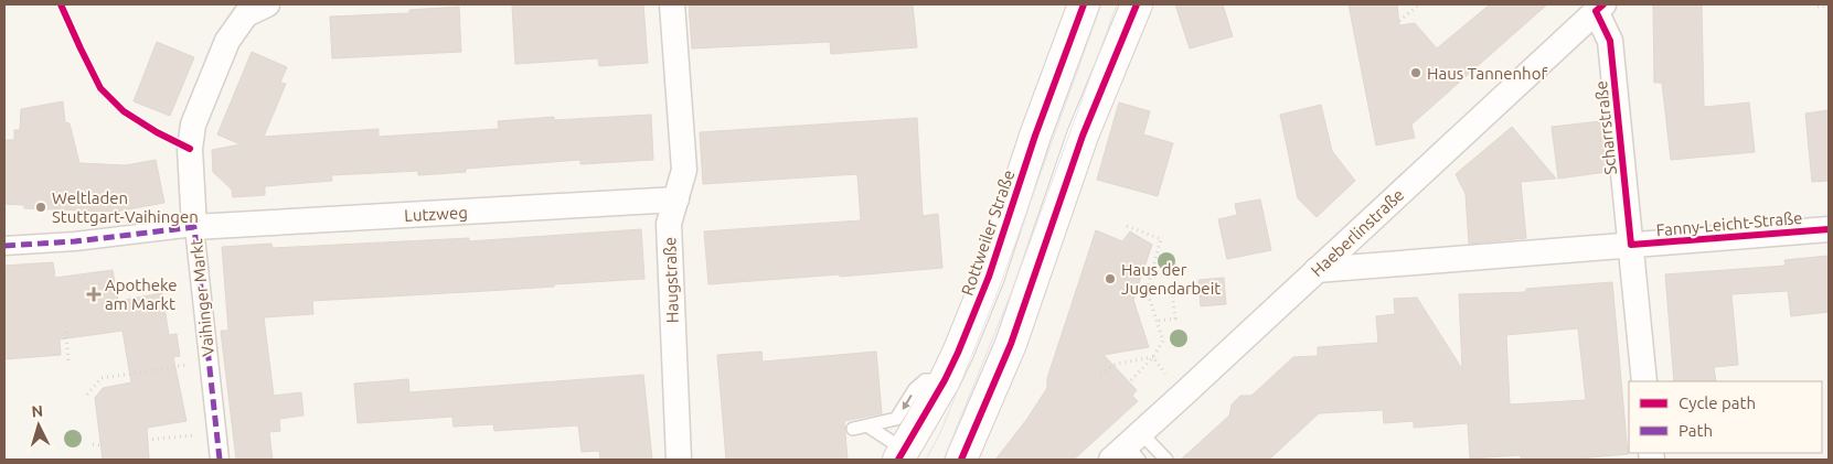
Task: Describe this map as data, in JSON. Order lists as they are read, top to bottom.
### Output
{
  "streets": {
    "main road": ["Rottweiler Straße"],
    "street": [
      "Scharrstraße",
      "Lutzweg",
      "Fanny-Leicht-Straße",
      "Haeberlinstraße",
      "Haugstraße",
      "Vaihinger Markt"
    ]
  },
  "crossings": [
    ["Scharrstraße", "Fanny-Leicht-Straße"],
    ["Scharrstraße", "Haeberlinstraße"],
    ["Lutzweg", "Haugstraße"],
    ["Lutzweg", "Vaihinger Markt"],
    ["Fanny-Leicht-Straße", "Haeberlinstraße"]
  ],
  "places": {
    "other": ["Haus Tannenhof", "Weltladen Stuttgart-Vaihingen", "Haus der Jugendarbeit"],
    "health": ["Apotheke am Markt"]
  },
  "legend": ["Cycle path", "Path"],
  "north": "top"
}
